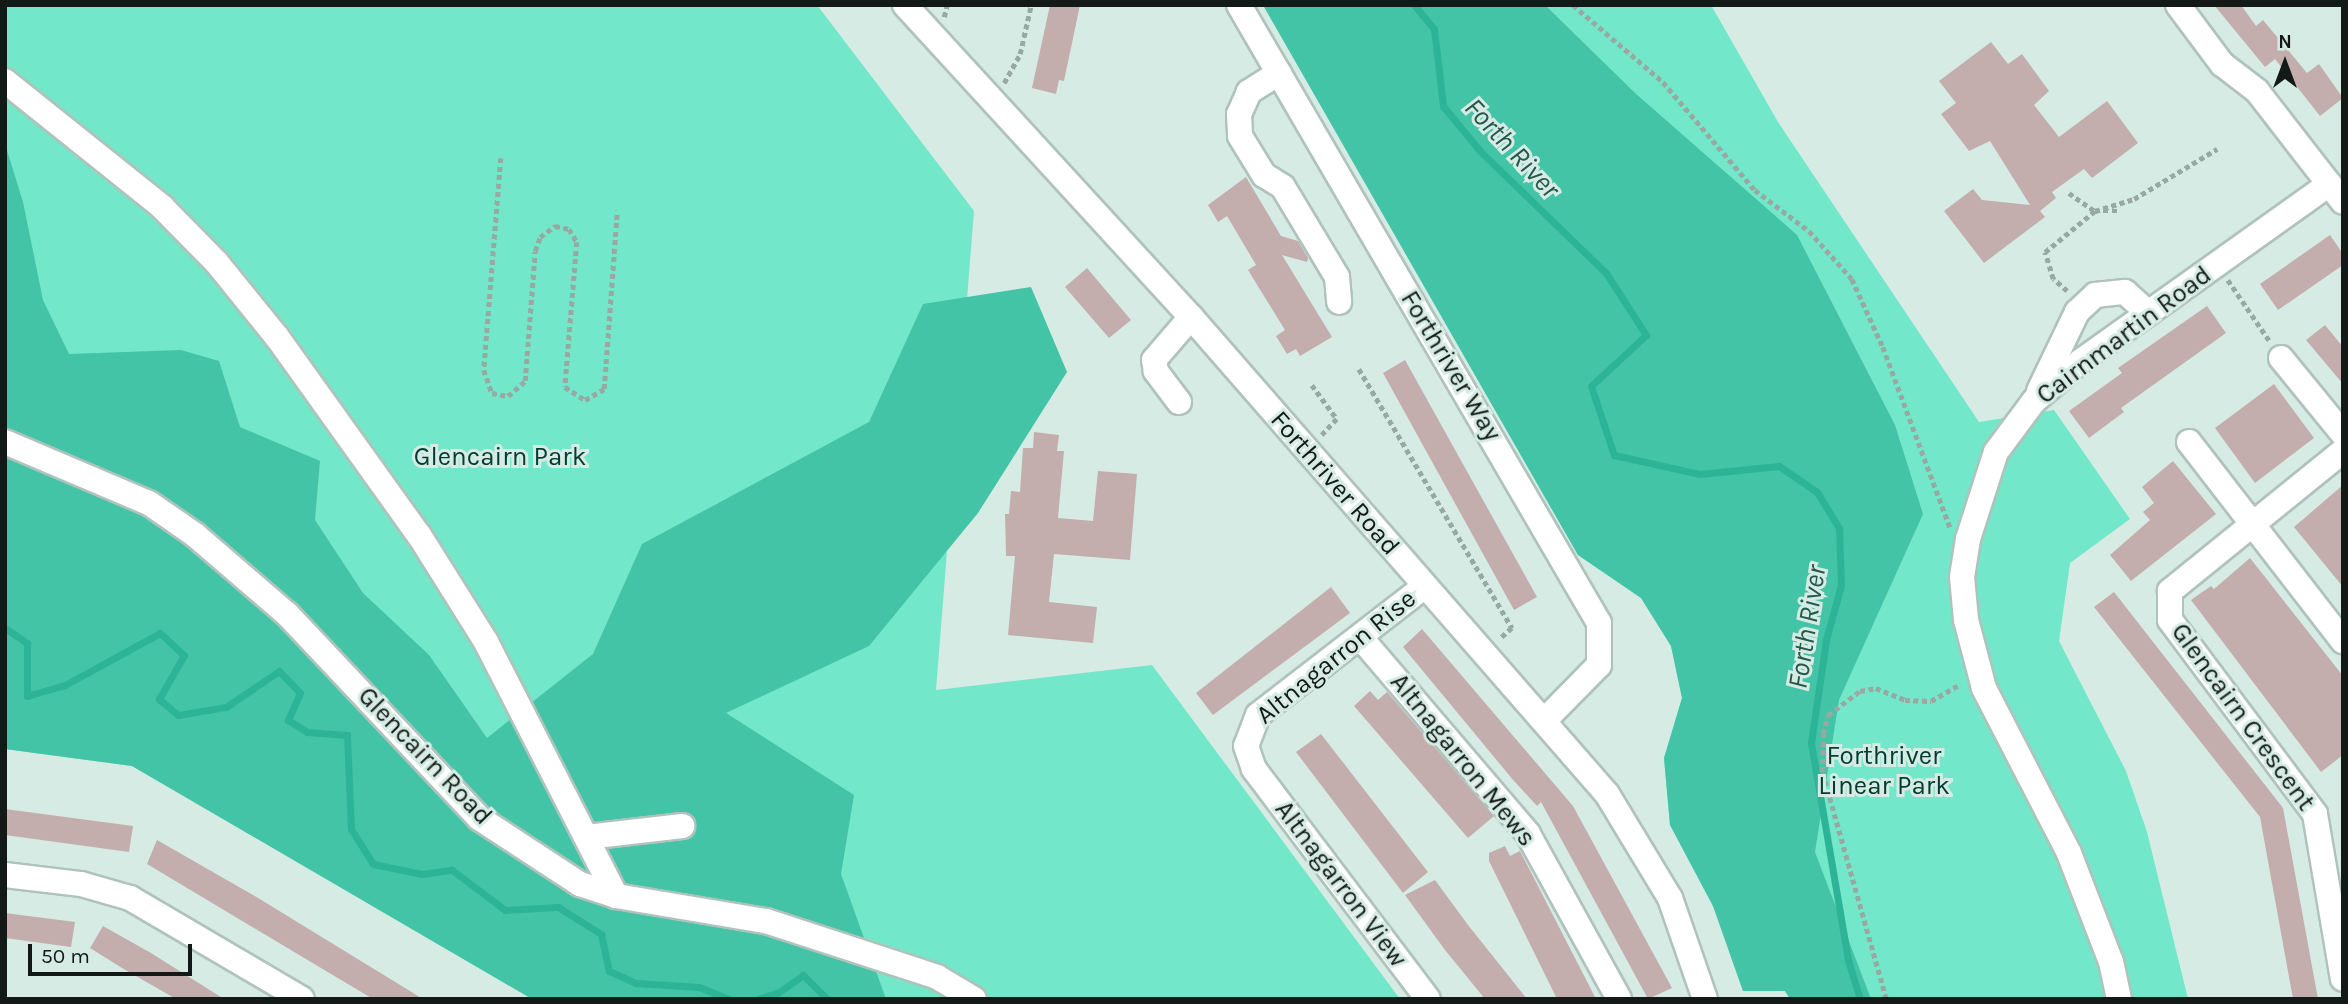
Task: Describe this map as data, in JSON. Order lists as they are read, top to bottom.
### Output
{
  "streets": {
    "street": [
      "Cairnmartin Road",
      "Forthriver Way",
      "Forthriver Road",
      "Altnagarron Rise",
      "Glencairn Crescent",
      "Glencairn Road",
      "Altnagarron Mews",
      "Altnagarron View"
    ]
  },
  "crossings": [
    ["Forthriver Way", "Forthriver Road"],
    ["Forthriver Road", "Altnagarron Rise"],
    ["Altnagarron Rise", "Altnagarron Mews"],
    ["Altnagarron Rise", "Altnagarron View"]
  ],
  "water": ["Forth River"],
  "parks": ["Glencairn Park", "Forthriver Linear Park"],
  "scale_bar": "50 m",
  "north": "top"
}
